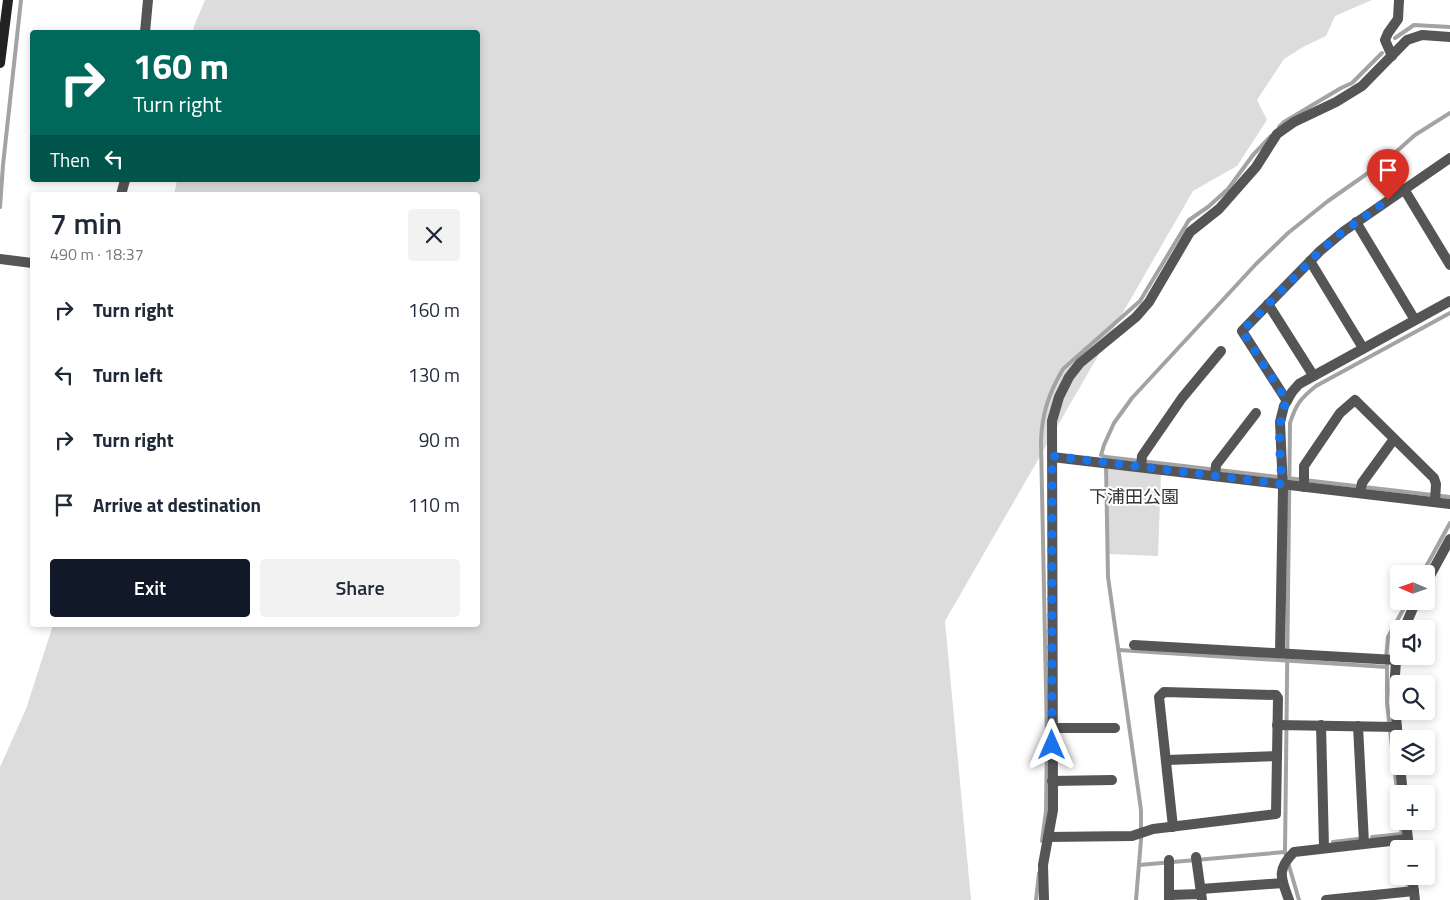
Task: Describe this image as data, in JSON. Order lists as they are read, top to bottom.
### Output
{
  "parks": ["下浦田公園"],
  "north": "left",
  "page": {
    "turn": ["160 m", "Turn right"],
    "then": "Then",
    "heading": ["7 min", "490 m · 18:37"],
    "list": [
      {
        "name": "Turn right",
        "value": "160 m"
      },
      {
        "name": "Turn left",
        "value": "130 m"
      },
      {
        "name": "Turn right",
        "value": "90 m"
      },
      {
        "name": "Arrive at destination",
        "value": "110 m"
      }
    ],
    "buttons": ["Exit", "Share"],
    "map_buttons": ["+", "−"]
  }
}
